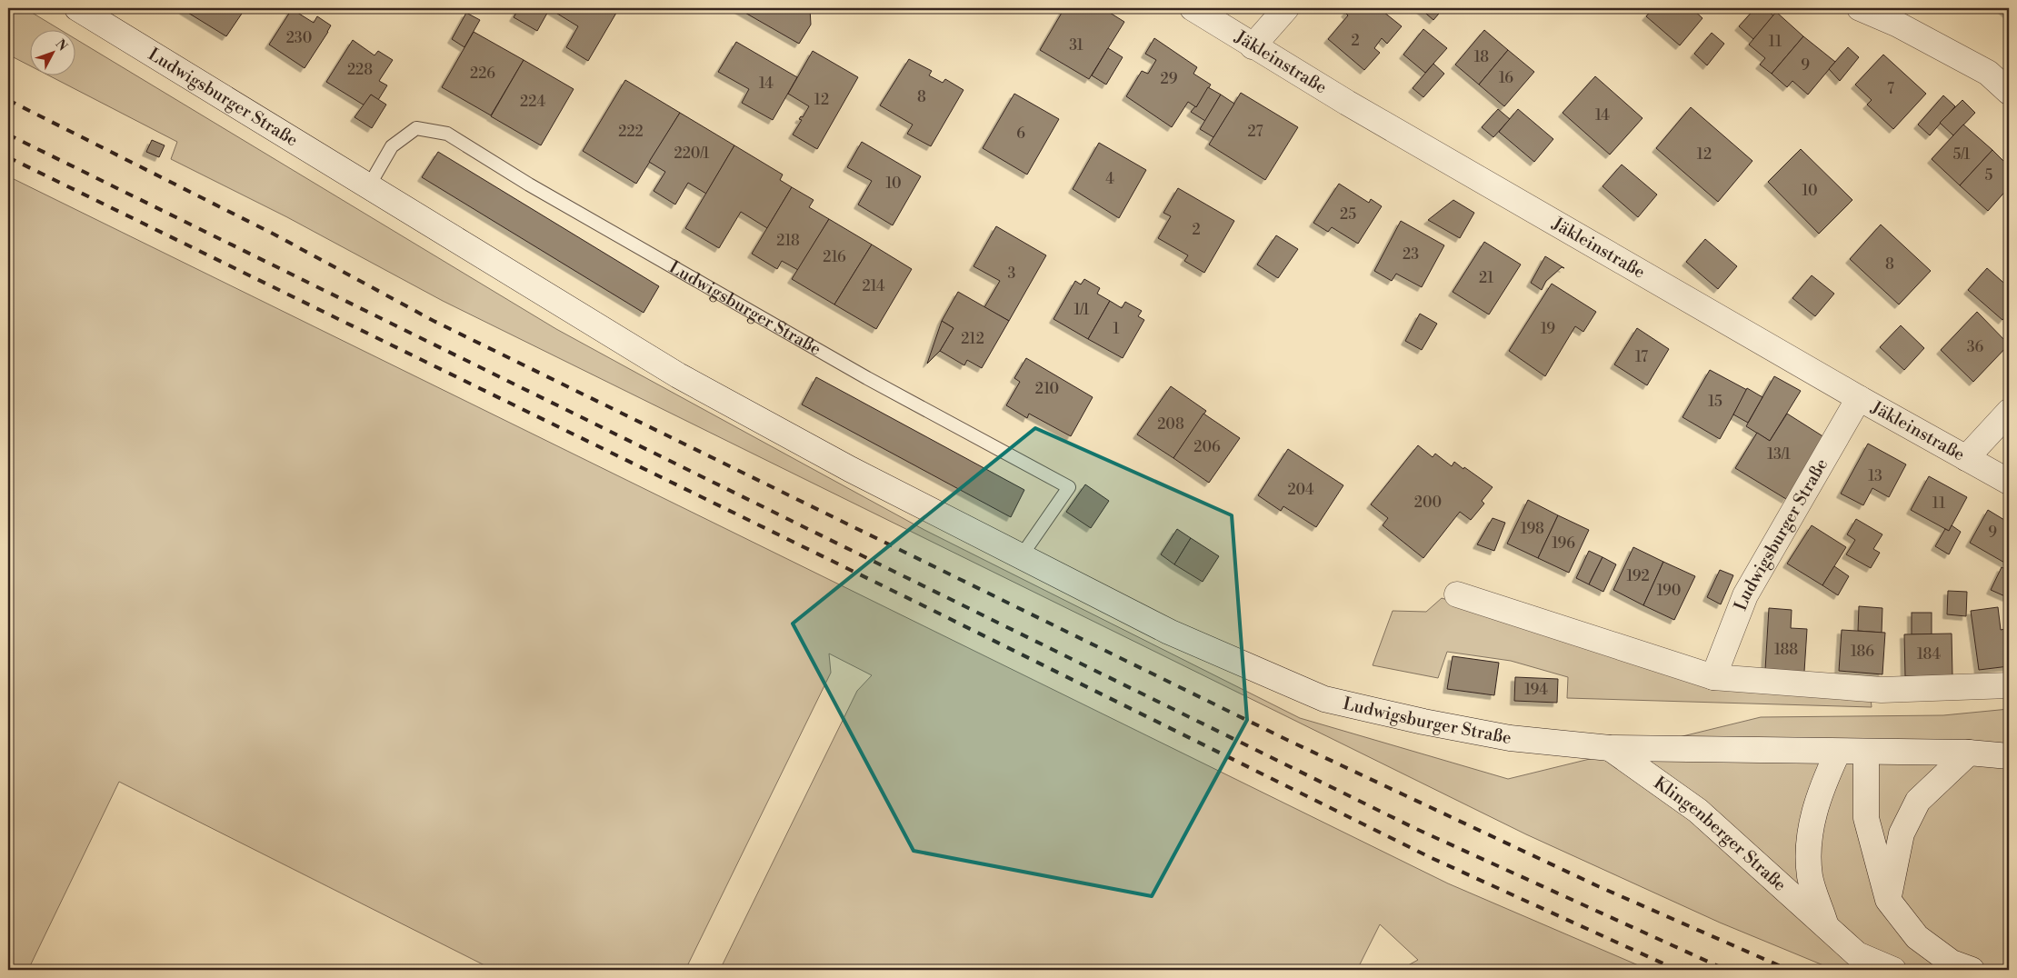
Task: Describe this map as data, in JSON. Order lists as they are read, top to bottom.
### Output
{
  "streets": {
    "street": ["Jäkleinstraße", "Ludwigsburger Straße", "Klingenberger Straße"]
  },
  "crossings": [
    ["Jäkleinstraße", "Ludwigsburger Straße"],
    ["Ludwigsburger Straße", "Klingenberger Straße"]
  ],
  "house_numbers": [
    "230",
    "2",
    "11",
    "31",
    "18",
    "9",
    "228",
    "226",
    "16",
    "29",
    "14",
    "7",
    "8",
    "12",
    "224",
    "14",
    "222",
    "27",
    "6",
    "220/1",
    "12",
    "5/1",
    "5",
    "4",
    "10",
    "10",
    "25",
    "2",
    "218",
    "23",
    "216",
    "8",
    "3",
    "21",
    "214",
    "1/1",
    "1",
    "19",
    "212",
    "36",
    "17",
    "210",
    "15",
    "208",
    "206",
    "13/1",
    "13",
    "204",
    "200",
    "11",
    "198",
    "9",
    "196",
    "192",
    "190",
    "188",
    "186",
    "184",
    "194"
  ],
  "north": "top right"
}
